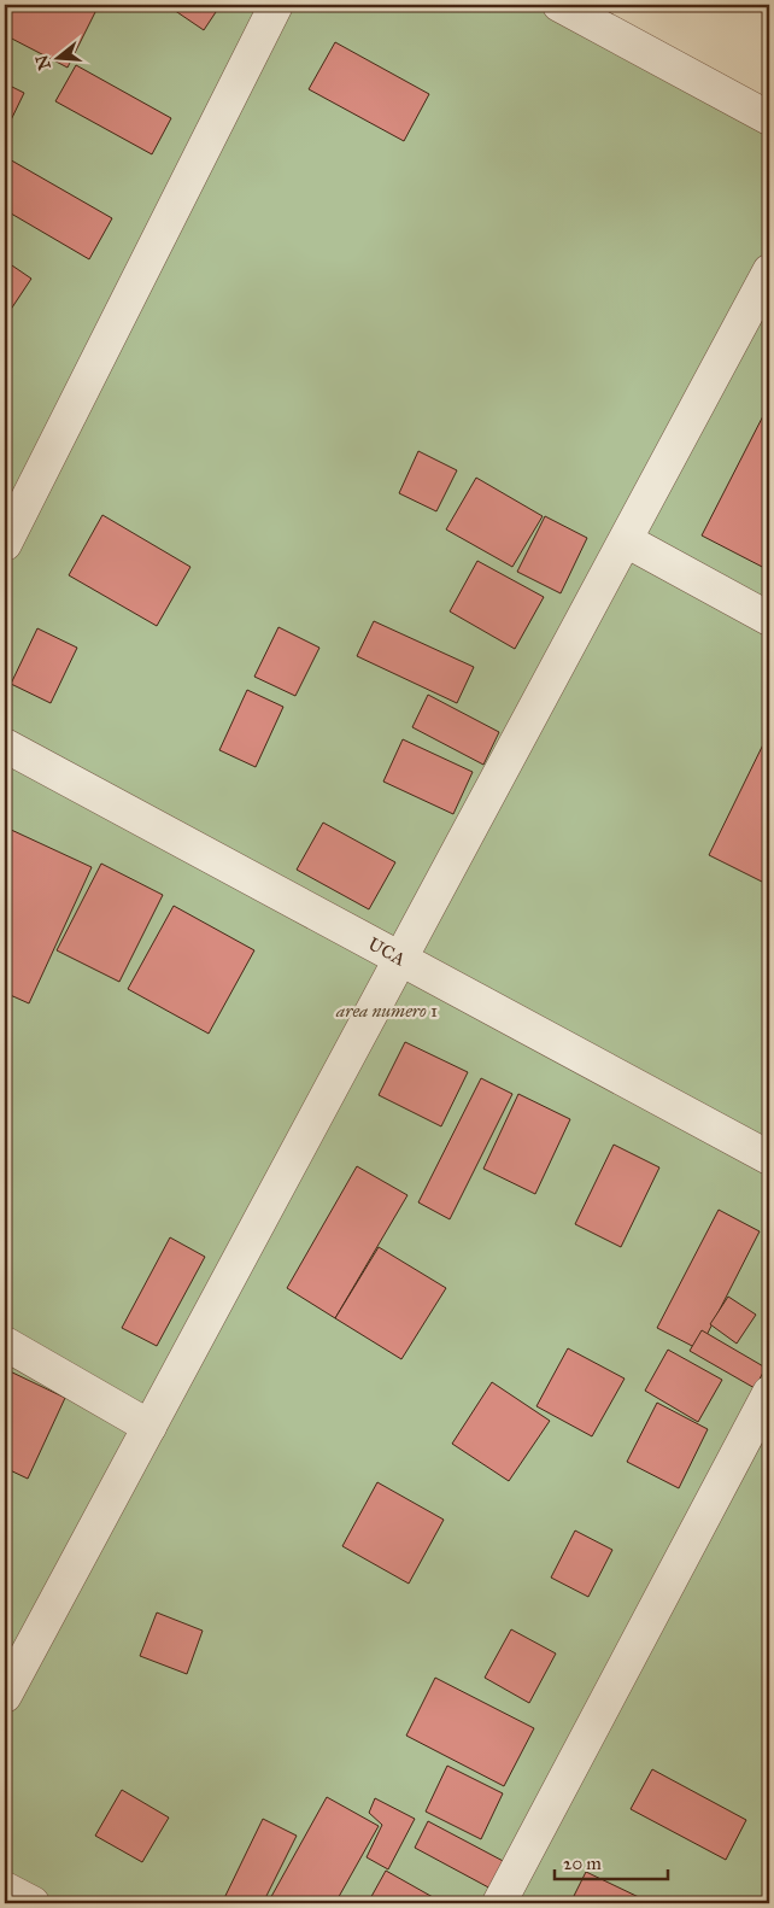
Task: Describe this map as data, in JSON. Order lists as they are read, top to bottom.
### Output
{
  "streets": {
    "street": ["UCA"]
  },
  "parks": ["area numero 1"],
  "scale_bar": "20 m",
  "north": "left"
}
